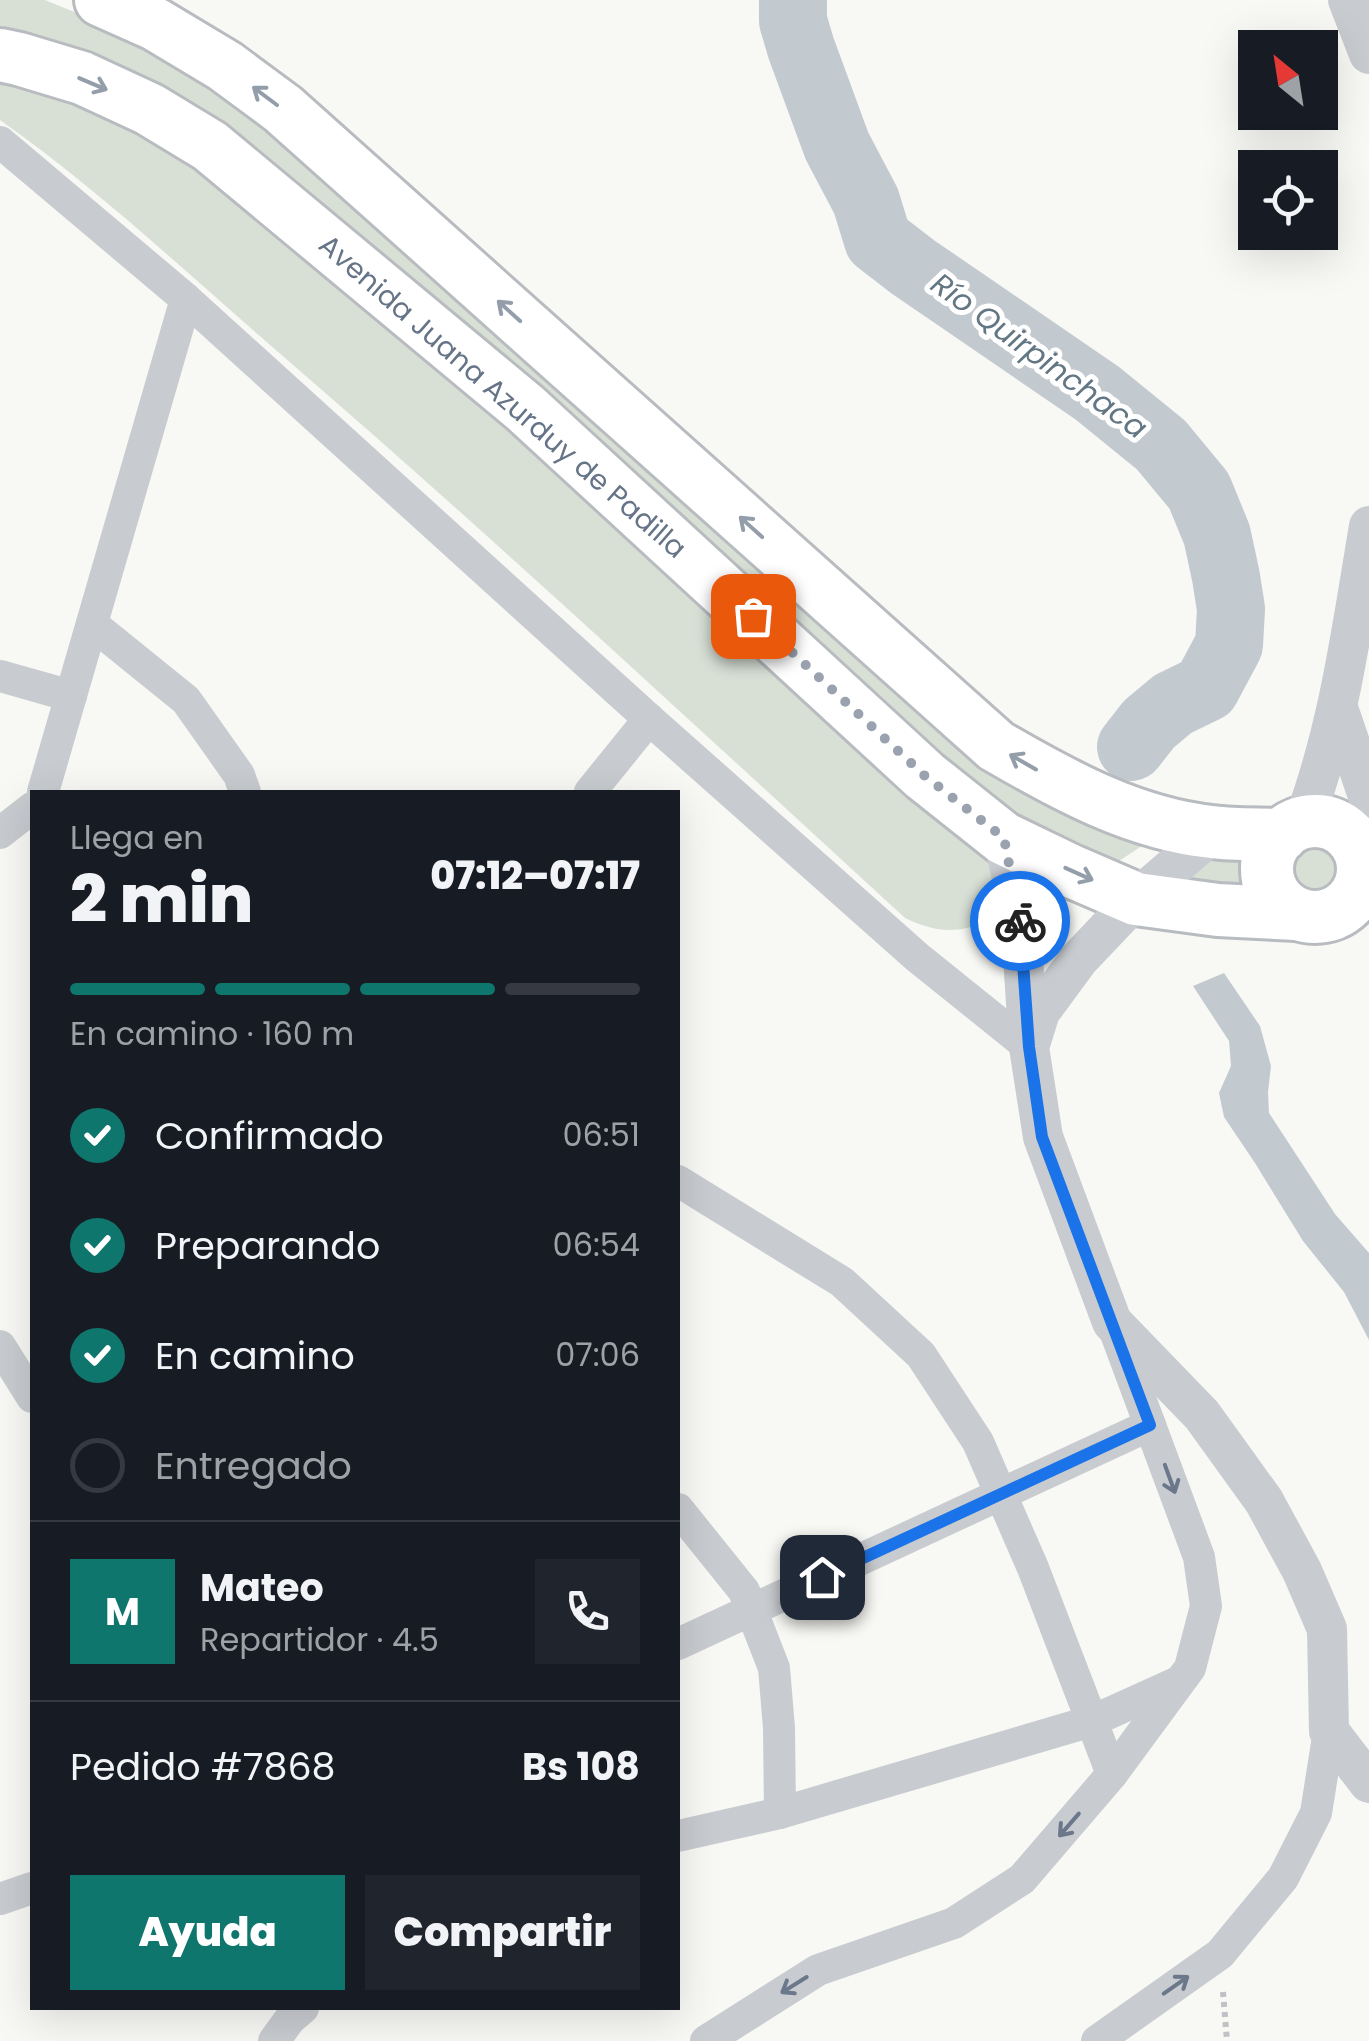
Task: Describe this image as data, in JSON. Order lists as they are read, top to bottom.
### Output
{
  "streets": {
    "highway": ["Avenida Juana Azurduy de Padilla"]
  },
  "water": ["Río Quirpinchaca"],
  "north": "top left",
  "page": {
    "heading": ["2 min", "Llega en", "07:12–07:17"],
    "panel": [
      "Mateo",
      "Repartidor · 4.5",
      "Pedido #7868",
      "Bs 108"
    ],
    "bar": "En camino · 160 m",
    "list": [
      ["Confirmado", "06:51"],
      ["Preparando", "06:54"],
      ["En camino", "07:06"],
      "Entregado"
    ],
    "round": "M",
    "buttons": ["Ayuda", "Compartir"]
  }
}
